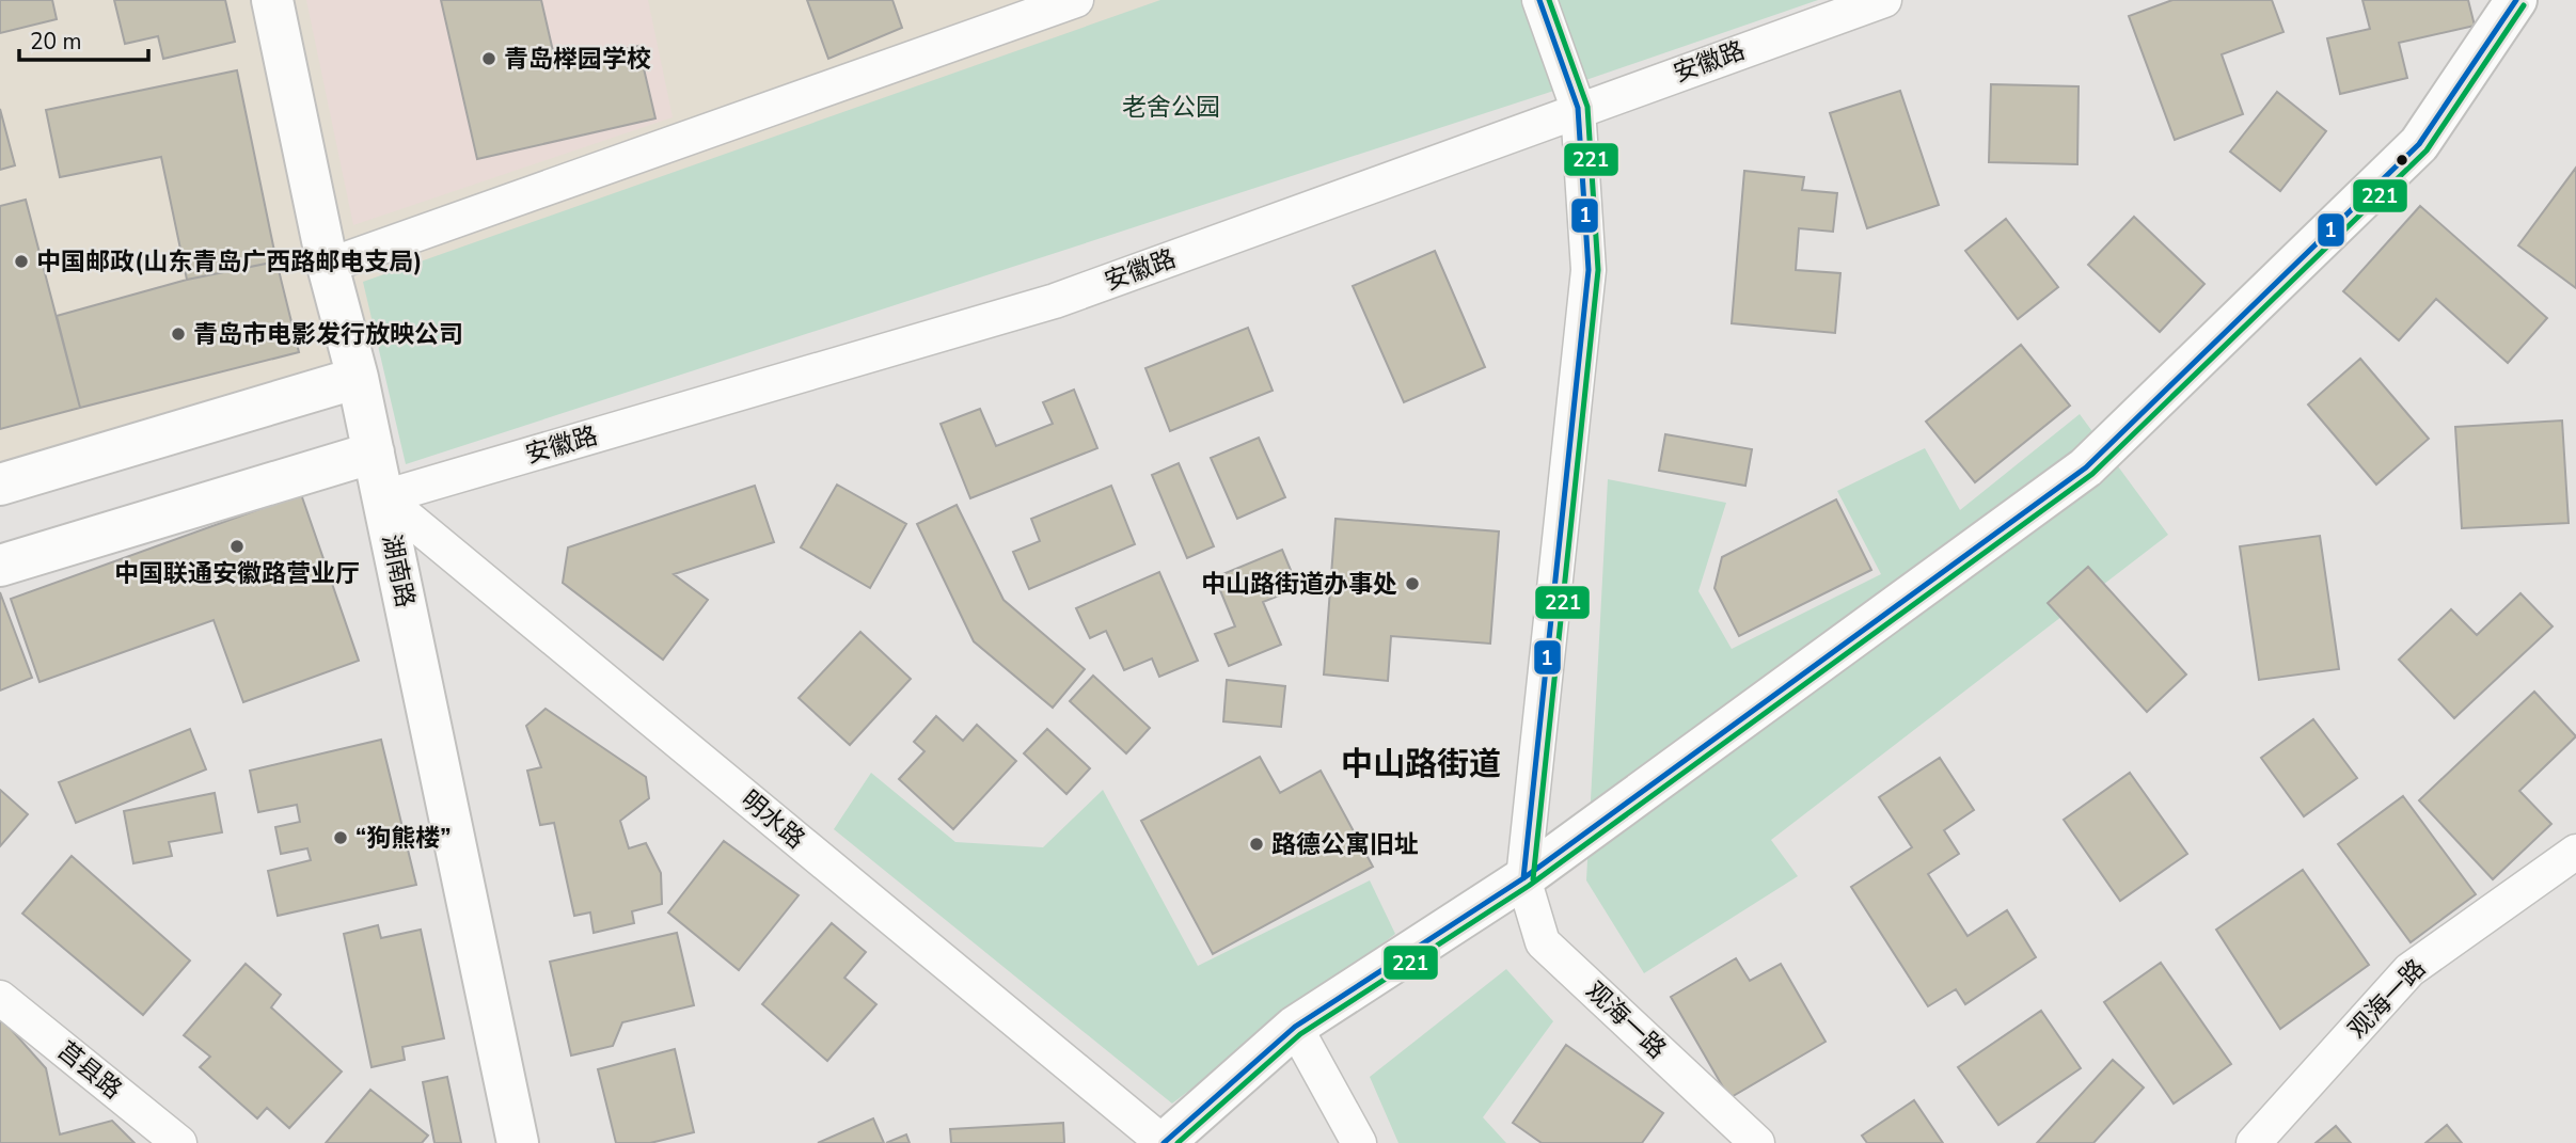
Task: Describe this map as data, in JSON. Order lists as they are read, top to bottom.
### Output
{
  "streets": {
    "street": [
      "安徽路",
      "湖南路",
      "明水路",
      "观海一路",
      "莒县路"
    ]
  },
  "crossings": [
    ["安徽路", "湖南路"],
    ["安徽路", "明水路"],
    ["湖南路", "明水路"]
  ],
  "districts": ["中山路街道"],
  "parks": ["老舍公园"],
  "places": [
    "青岛榉园学校",
    "中国邮政(山东青岛广西路邮电支局)",
    "青岛市电影发行放映公司",
    "中国联通安徽路营业厅",
    "中山路街道办事处",
    "“狗熊楼”",
    "路德公寓旧址"
  ],
  "lines": ["transit line 1", "transit line 221"],
  "scale_bar": "20 m"
}
